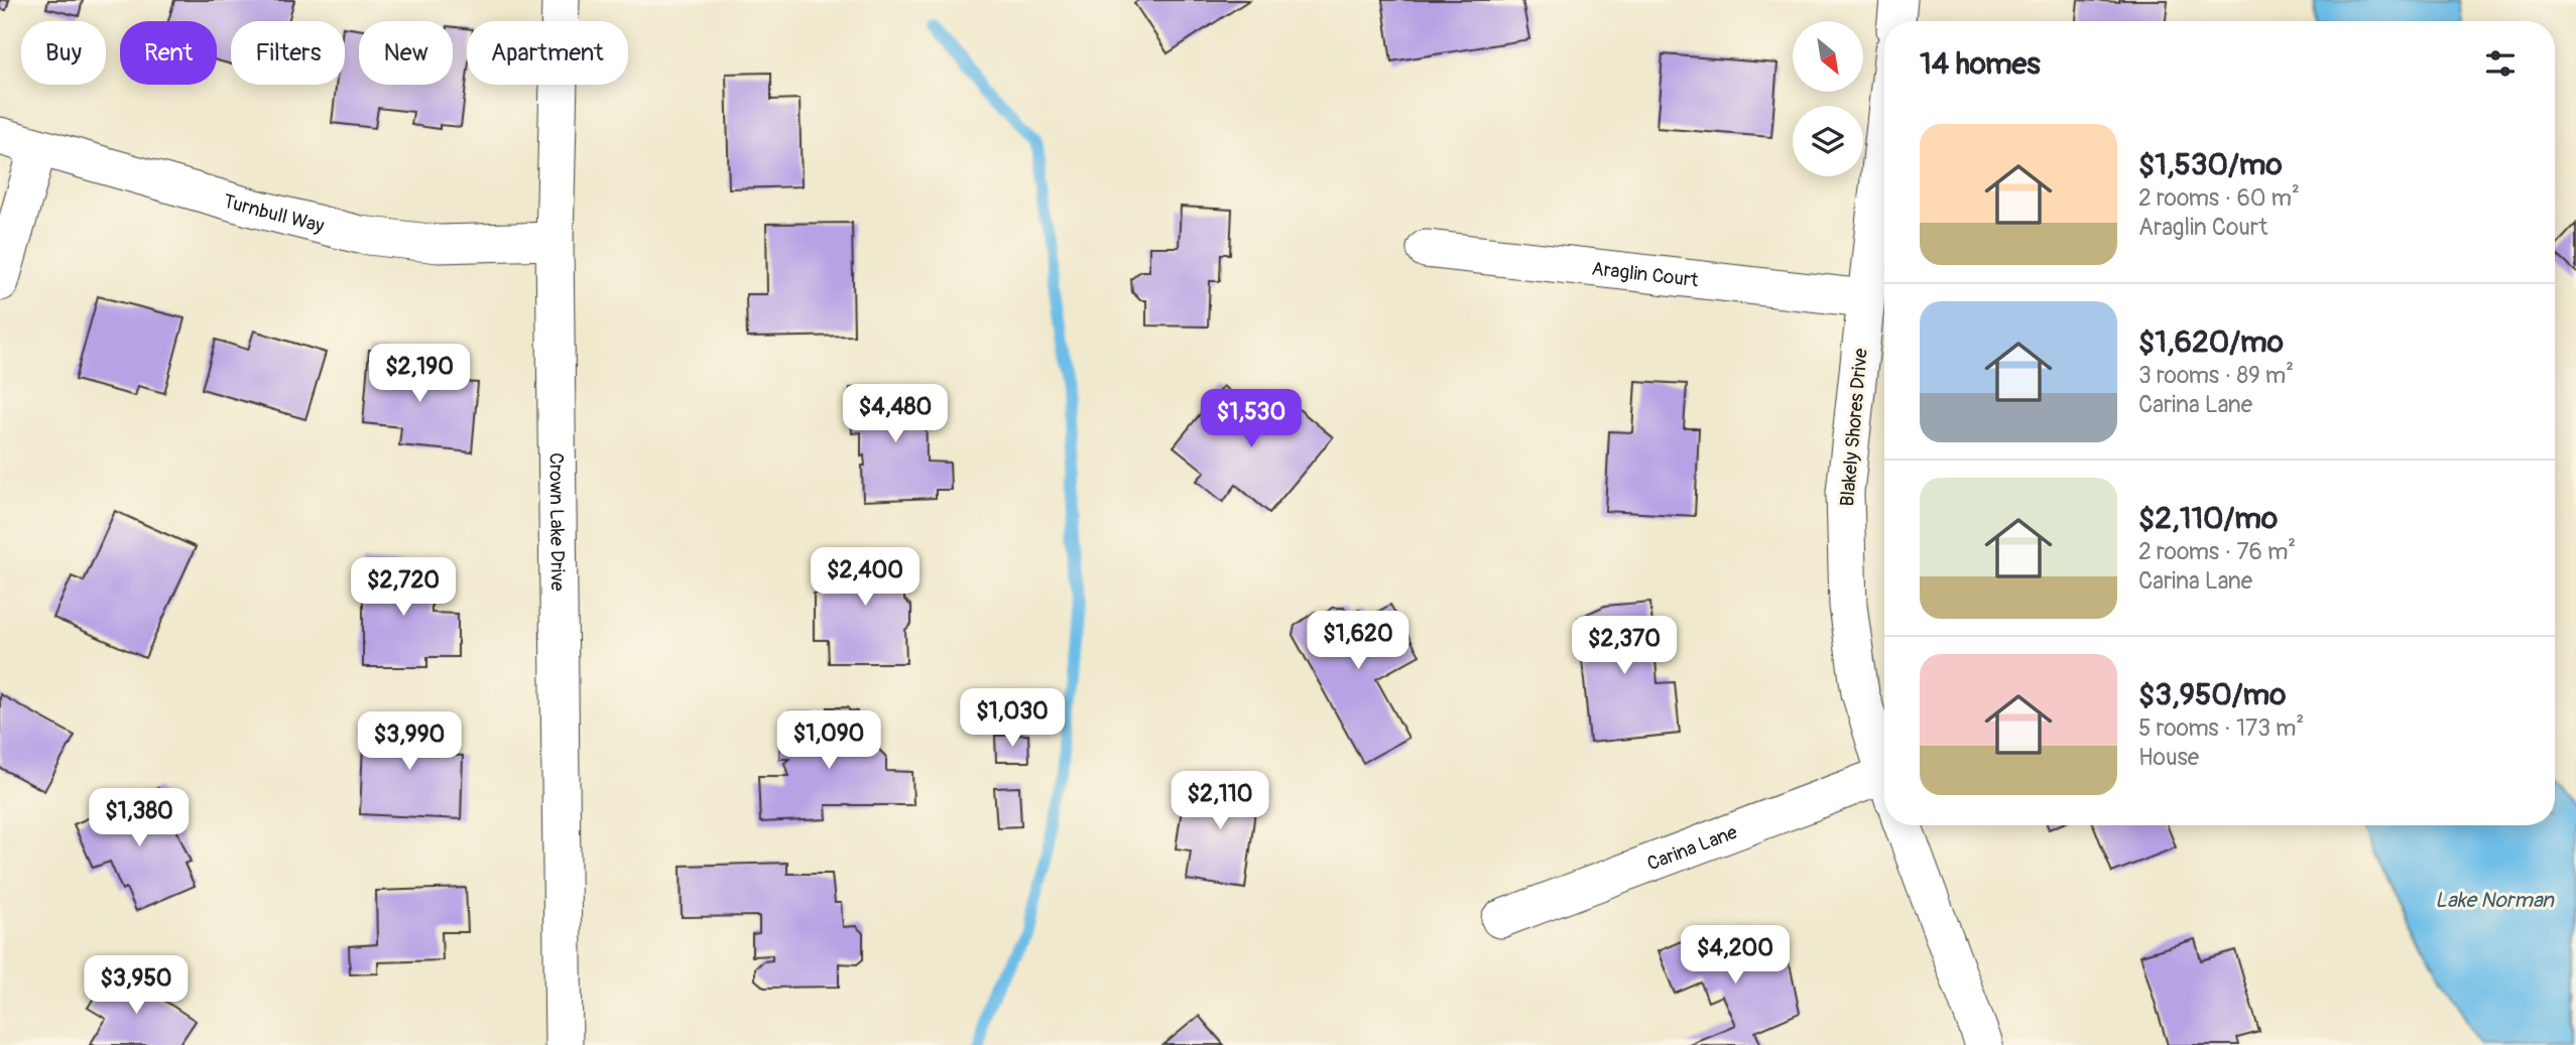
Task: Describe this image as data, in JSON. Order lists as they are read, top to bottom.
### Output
{
  "streets": {
    "street": [
      "Turnbull Way",
      "Araglin Court",
      "Blakely Shores Drive",
      "Crown Lake Drive",
      "Carina Lane"
    ]
  },
  "crossings": [
    ["Turnbull Way", "Crown Lake Drive"],
    ["Araglin Court", "Blakely Shores Drive"]
  ],
  "water": ["Lake Norman"],
  "north": "bottom right",
  "page": {
    "chip": [
      "Buy",
      "Rent",
      "Filters",
      "New",
      "Apartment"
    ],
    "heading": "14 homes",
    "list": [
      {
        "name": "$1,530/mo",
        "note": "2 rooms · 60 m² · Araglin Court"
      },
      {
        "name": "$1,620/mo",
        "note": "3 rooms · 89 m² · Carina Lane"
      },
      {
        "name": "$2,110/mo",
        "note": "2 rooms · 76 m² · Carina Lane"
      },
      {
        "name": "$3,950/mo",
        "note": "5 rooms · 173 m² · House"
      }
    ],
    "price": [
      "$2,190",
      "$4,480",
      "$1,530",
      "$2,400",
      "$2,720",
      "$1,620",
      "$2,370",
      "$1,030",
      "$1,090",
      "$3,990",
      "$2,110",
      "$1,380",
      "$4,200",
      "$3,950"
    ]
  }
}
